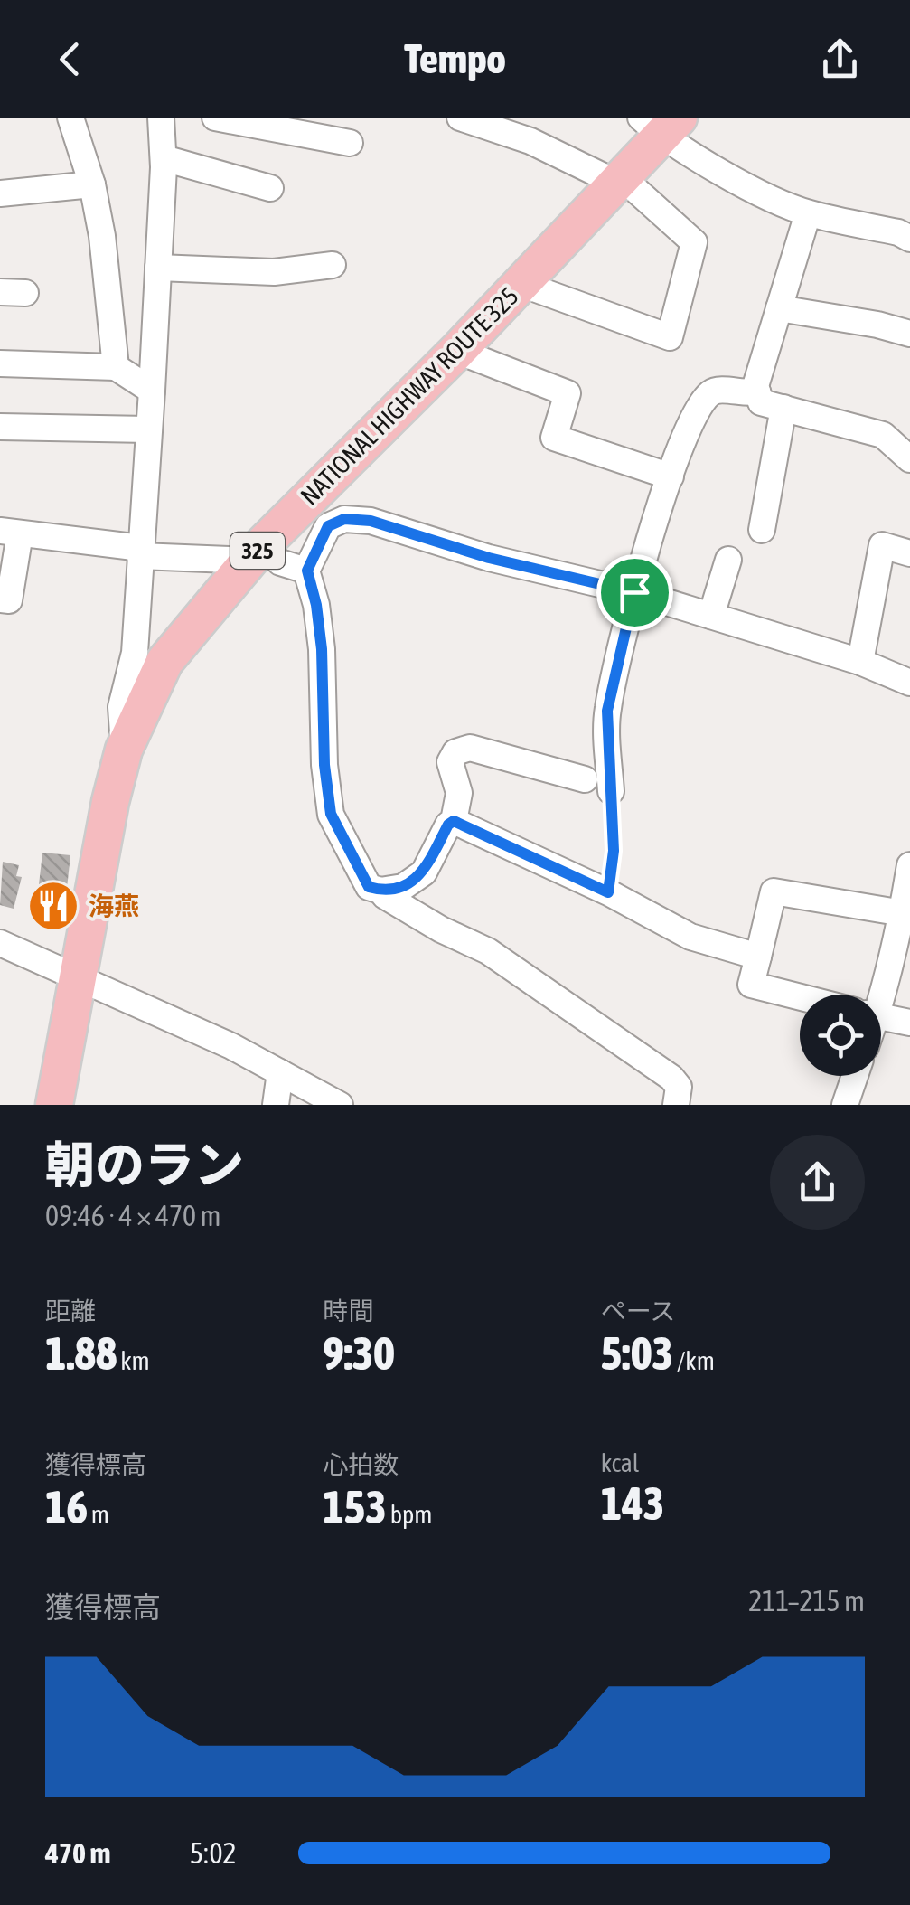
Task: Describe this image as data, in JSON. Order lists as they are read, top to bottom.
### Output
{
  "streets": {
    "highway": ["NATIONAL HIGHWAY ROUTE 325", "325"]
  },
  "places": {
    "restaurant": ["海燕"]
  },
  "page": {
    "header": "Tempo",
    "heading": ["朝のラン", "09:46 · 4 × 470 m"],
    "stats": [
      ["距離", "1.88 km"],
      ["時間", "9:30"],
      ["ペース", "5:03 /km"],
      ["獲得標高", "16 m"],
      ["心拍数", "153 bpm"],
      ["kcal", "143"]
    ],
    "chart": ["獲得標高", "211–215 m"],
    "list": [
      {
        "name": "470 m",
        "note": "5:02"
      }
    ]
  }
}
